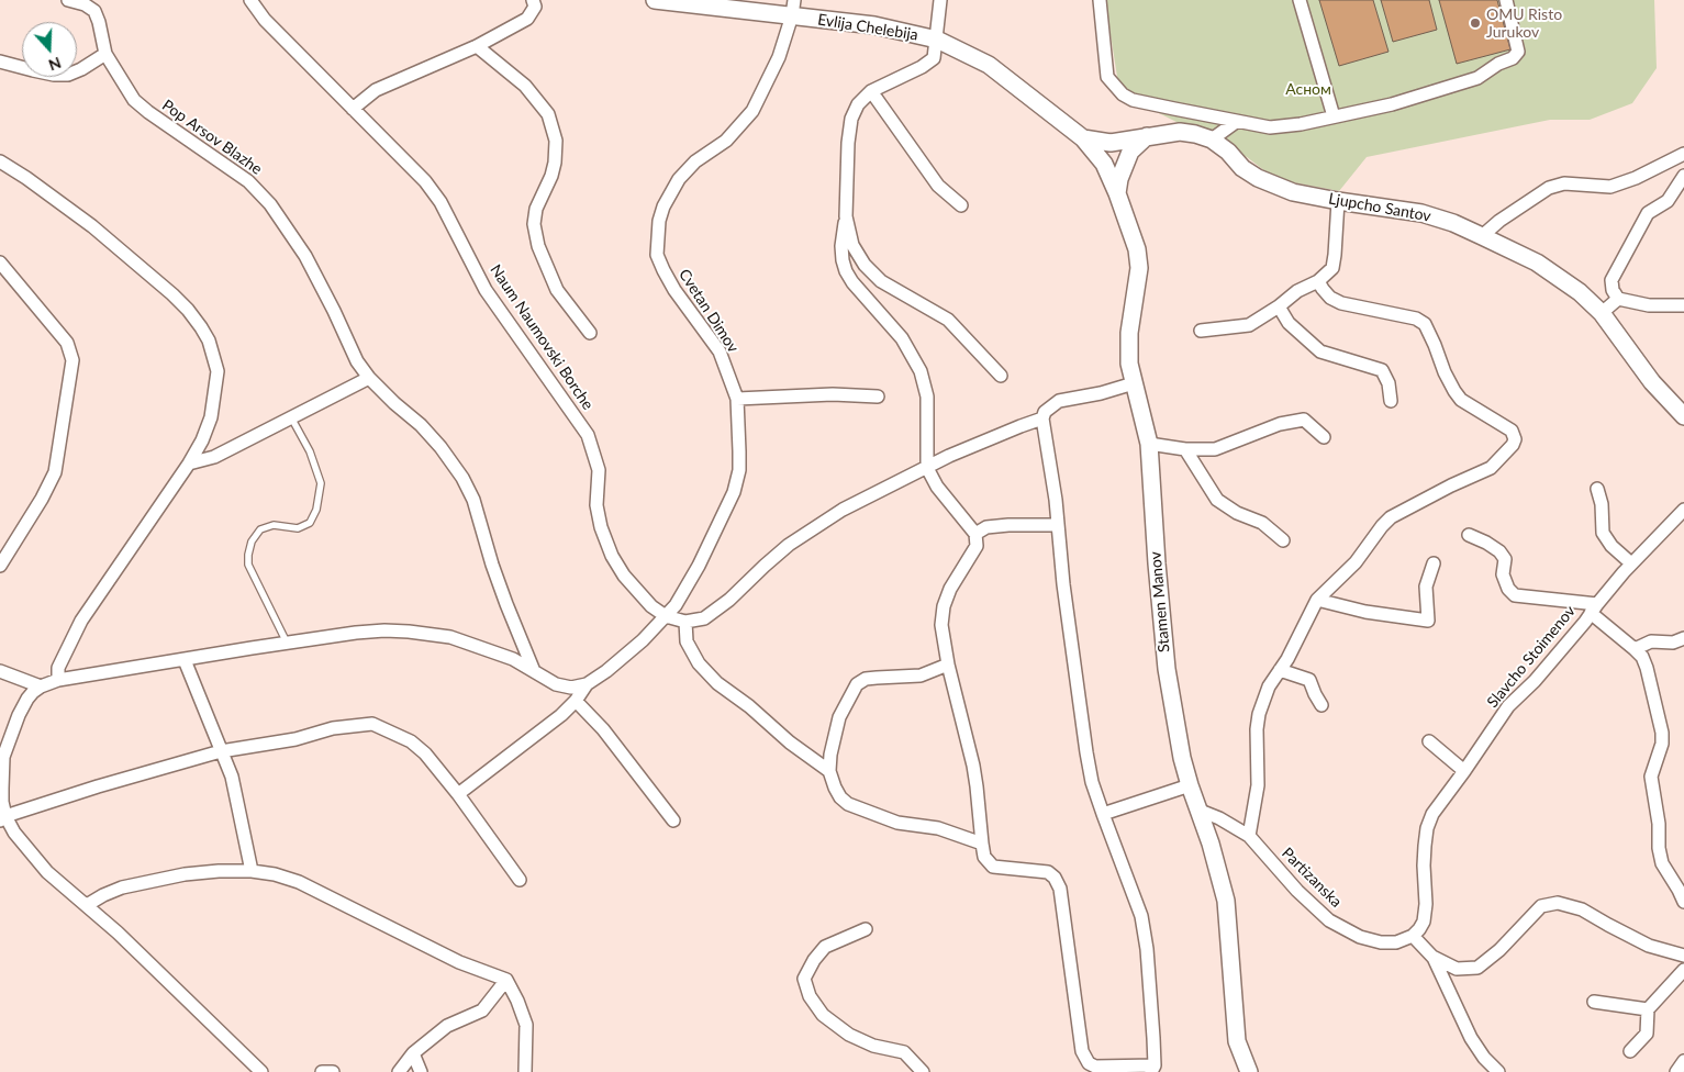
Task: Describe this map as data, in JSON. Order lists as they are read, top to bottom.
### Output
{
  "streets": {
    "street": [
      "Evlija Chelebija",
      "Pop Arsov Blazhe",
      "Ljupcho Santov",
      "Cvetan Dimov",
      "Naum Naumovski Borche",
      "Stamen Manov",
      "Slavcho Stoimenov",
      "Partizanska"
    ]
  },
  "crossings": [
    ["Evlija Chelebija", "Ljupcho Santov"],
    ["Evlija Chelebija", "Cvetan Dimov"],
    ["Evlija Chelebija", "Stamen Manov"],
    ["Ljupcho Santov", "Stamen Manov"],
    ["Cvetan Dimov", "Naum Naumovski Borche"],
    ["Stamen Manov", "Partizanska"],
    ["Slavcho Stoimenov", "Partizanska"]
  ],
  "parks": ["Асном"],
  "places": ["OMU Risto Jurukov"],
  "north": "bottom"
}
